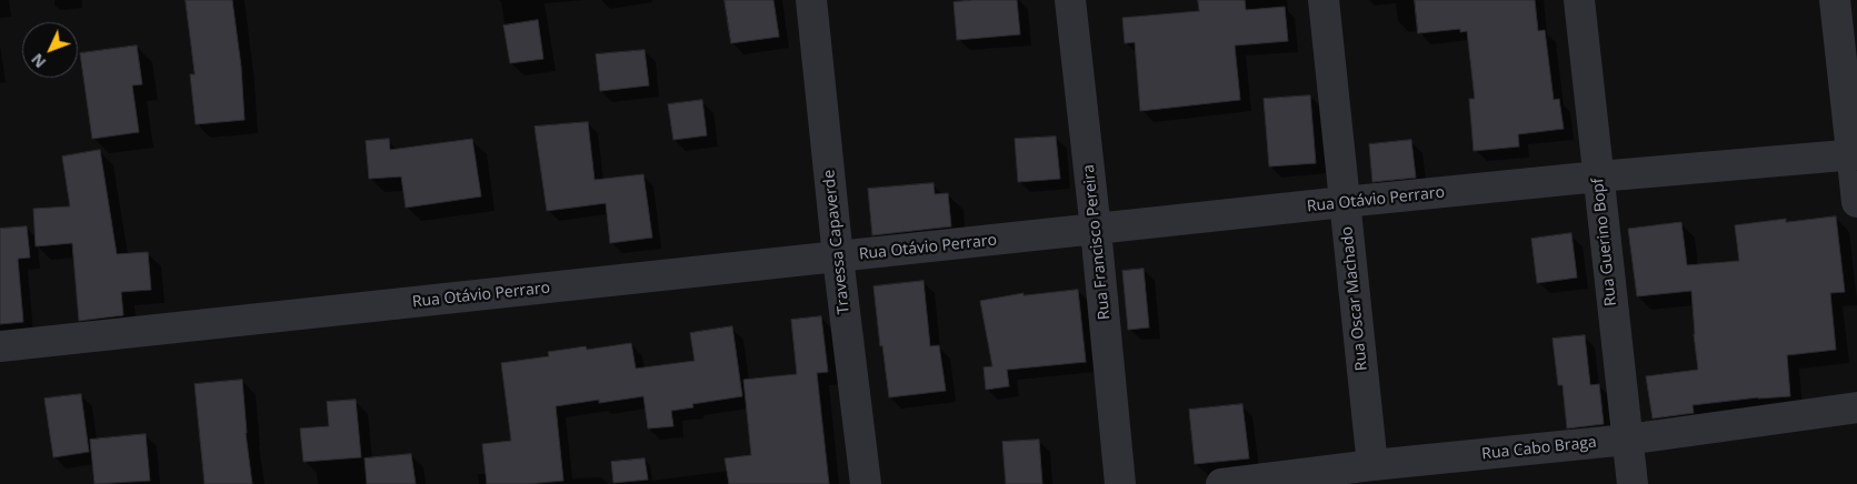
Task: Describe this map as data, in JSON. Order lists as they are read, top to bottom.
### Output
{
  "streets": {
    "street": [
      "Rua Otávio Perraro",
      "Travessa Capaverde",
      "Rua Francisco Pereira",
      "Rua Guerino Bopf",
      "Rua Oscar Machado",
      "Rua Cabo Braga"
    ]
  },
  "crossings": [
    ["Rua Otávio Perraro", "Travessa Capaverde"],
    ["Rua Otávio Perraro", "Rua Francisco Pereira"],
    ["Rua Otávio Perraro", "Rua Guerino Bopf"],
    ["Rua Otávio Perraro", "Rua Oscar Machado"],
    ["Rua Guerino Bopf", "Rua Cabo Braga"],
    ["Rua Oscar Machado", "Rua Cabo Braga"]
  ],
  "north": "bottom left"
}
